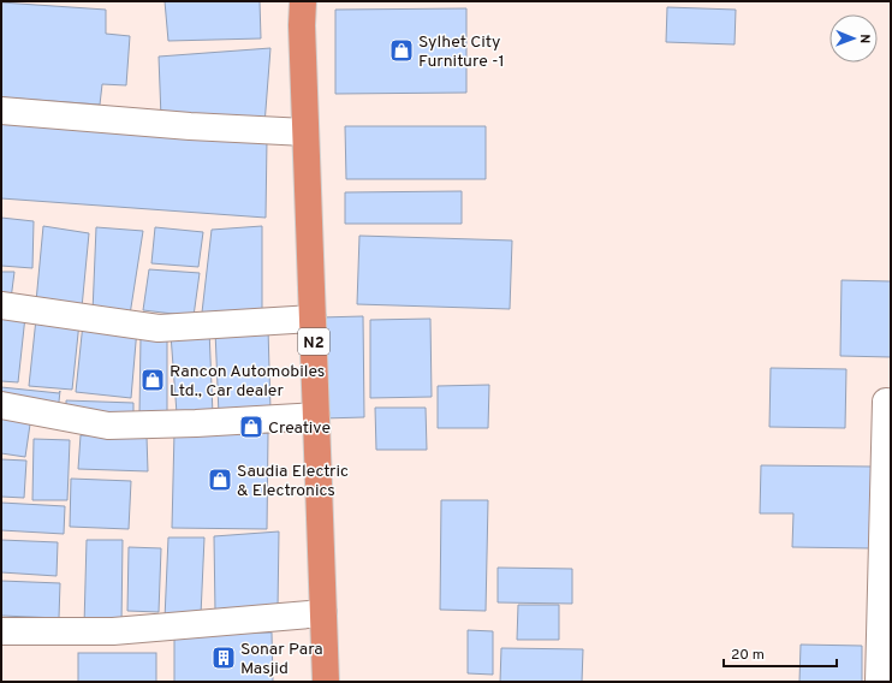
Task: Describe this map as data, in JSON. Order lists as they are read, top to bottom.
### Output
{
  "streets": {
    "highway": ["N2"]
  },
  "places": {
    "shop": [
      "Sylhet City Furniture -1",
      "Rancon Automobiles Ltd., Car dealer",
      "Creative",
      "Saudia Electric & Electronics"
    ],
    "building": ["Sonar Para Masjid"]
  },
  "scale_bar": "20 m",
  "north": "right"
}
